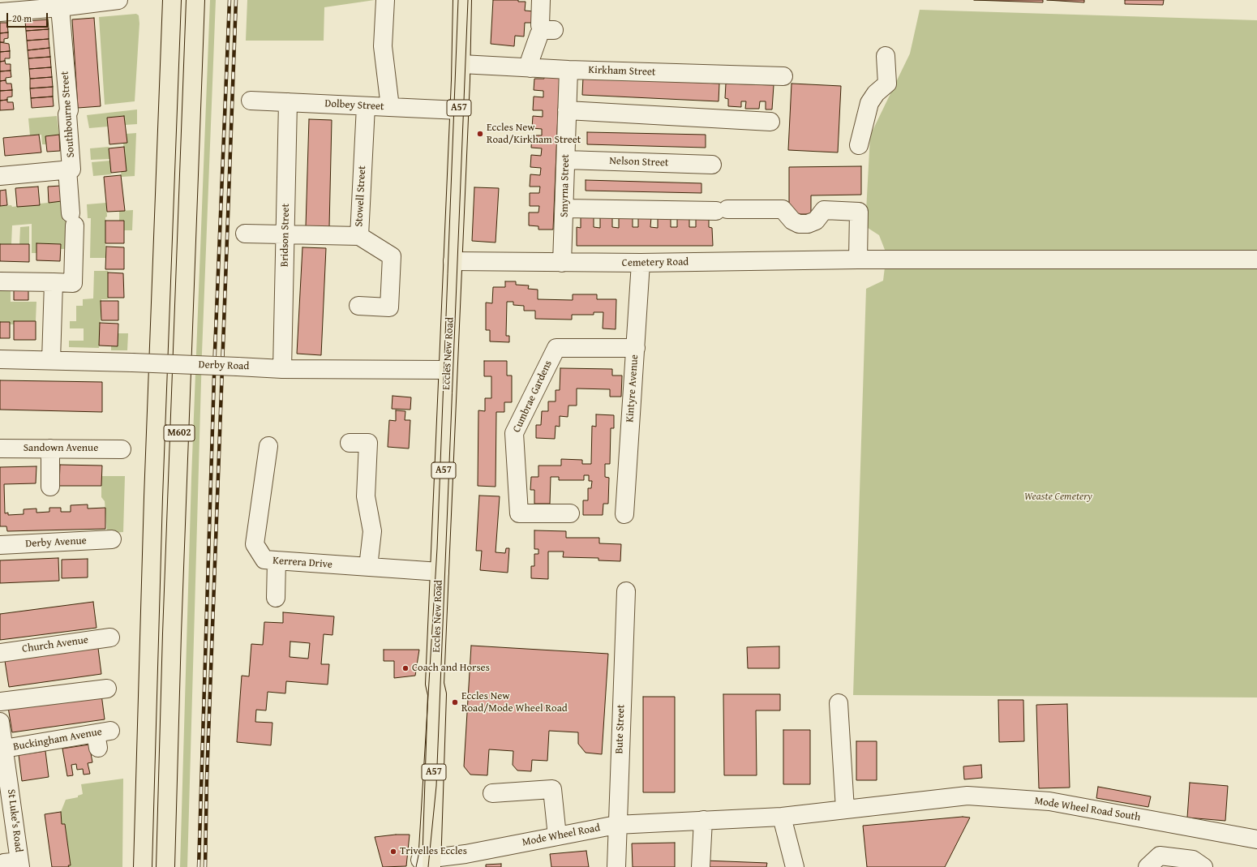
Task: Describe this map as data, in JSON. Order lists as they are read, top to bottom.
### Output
{
  "streets": {
    "main road": ["A57", "Eccles New Road", "M602"],
    "street": [
      "Kirkham Street",
      "Dolbey Street",
      "Southbourne Street",
      "Nelson Street",
      "Smyrna Street",
      "Stowell Street",
      "Bridson Street",
      "Cemetery Road",
      "Derby Road",
      "Kintyre Avenue",
      "Cumbrae Gardens",
      "Sandown Avenue",
      "Derby Avenue",
      "Kerrera Drive",
      "Church Avenue",
      "Bute Street",
      "Buckingham Avenue",
      "Mode Wheel Road South",
      "St Luke's Road",
      "Mode Wheel Road"
    ]
  },
  "crossings": [
    ["Kirkham Street", "Smyrna Street"],
    ["Kirkham Street", "Eccles New Road"],
    ["Dolbey Street", "Stowell Street"],
    ["Dolbey Street", "Bridson Street"],
    ["Dolbey Street", "Eccles New Road"],
    ["Nelson Street", "Smyrna Street"],
    ["Smyrna Street", "Cemetery Road"],
    ["Bridson Street", "Derby Road"],
    ["Cemetery Road", "Eccles New Road"],
    ["Cemetery Road", "Kintyre Avenue"],
    ["Eccles New Road", "Derby Road"],
    ["Eccles New Road", "Kerrera Drive"],
    ["Eccles New Road", "Mode Wheel Road"],
    ["Kintyre Avenue", "Cumbrae Gardens"],
    ["Bute Street", "Mode Wheel Road"],
    ["Buckingham Avenue", "St Luke's Road"],
    ["Mode Wheel Road South", "Mode Wheel Road"]
  ],
  "parks": ["Weaste Cemetery"],
  "places": [
    "Eccles New Road/Kirkham Street",
    "Coach and Horses",
    "Eccles New Road/Mode Wheel Road",
    "Trivelles Eccles"
  ],
  "scale_bar": "20 m"
}
